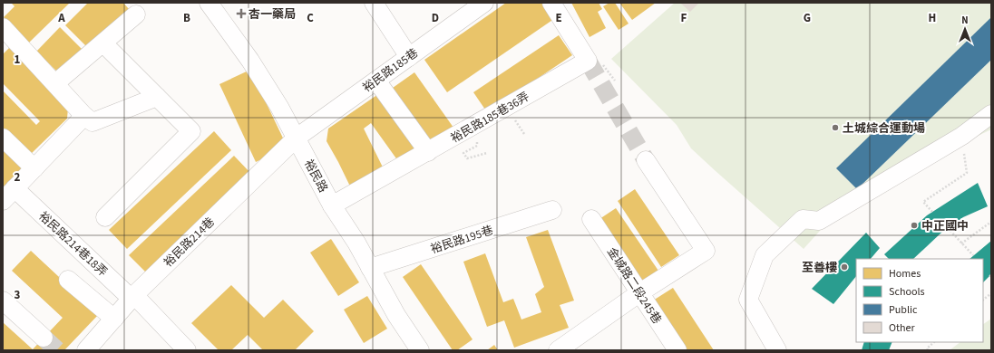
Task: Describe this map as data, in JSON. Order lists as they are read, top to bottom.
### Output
{
  "streets": {
    "street": [
      "裕民路185巷",
      "裕民路185巷36弄",
      "裕民路",
      "裕民路195巷",
      "裕民路214巷",
      "裕民路214巷18弄",
      "金城路二段245巷"
    ]
  },
  "crossings": [
    ["裕民路185巷", "裕民路"],
    ["裕民路185巷", "裕民路214巷"],
    ["裕民路185巷36弄", "裕民路"],
    ["裕民路", "裕民路195巷"],
    ["裕民路", "裕民路214巷"],
    ["裕民路214巷", "裕民路214巷18弄"]
  ],
  "places": {
    "health": ["杏一藥局"],
    "other": ["土城綜合運動場", "中正國中", "至善樓"]
  },
  "legend": [
    "Homes",
    "Schools",
    "Public",
    "Other"
  ],
  "north": "top",
  "grid": {
    "columns": [
      "A",
      "B",
      "C",
      "D",
      "E",
      "F",
      "G",
      "H"
    ],
    "rows": ["1", "2", "3"]
  }
}
